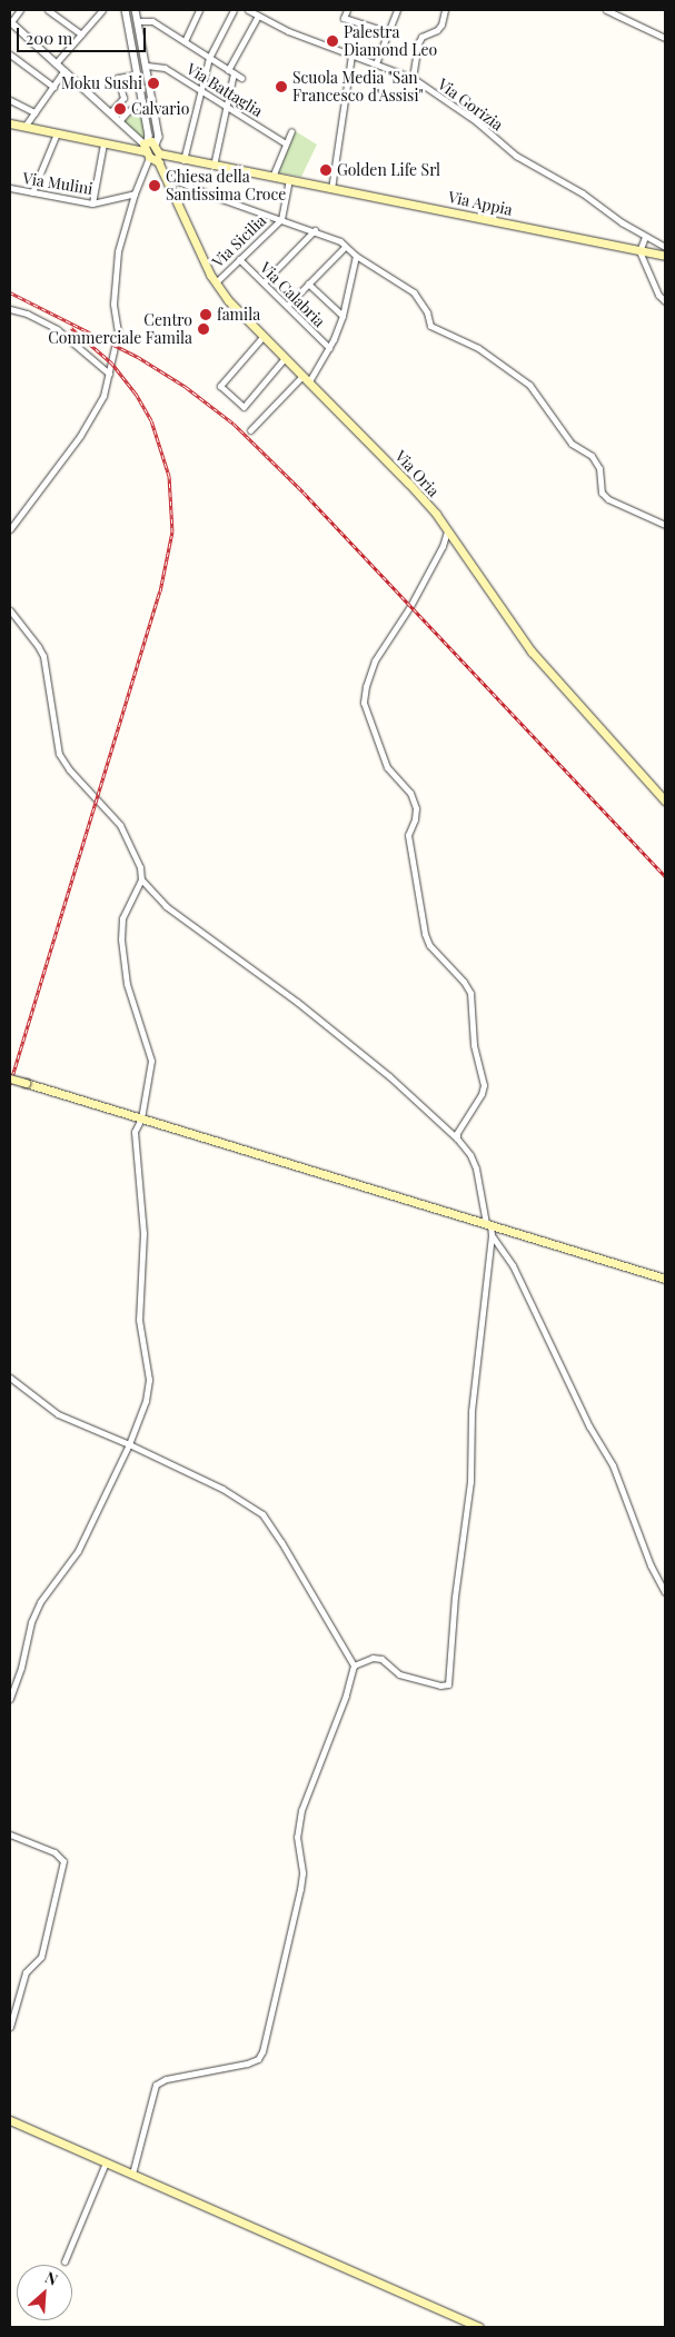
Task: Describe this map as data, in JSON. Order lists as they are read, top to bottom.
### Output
{
  "streets": {
    "main road": ["Via Appia", "Via Oria"],
    "street": [
      "Via Battaglia",
      "Via Gorizia",
      "Via Mulini",
      "Via Sicilia",
      "Via Calabria"
    ]
  },
  "crossings": [
    ["Via Appia", "Via Oria"],
    ["Via Sicilia", "Via Calabria"],
    ["Via Sicilia", "Via Oria"]
  ],
  "places": [
    "Palestra Diamond Leo",
    "Moku Sushi",
    "Scuola Media \"San Francesco d'Assisi\"",
    "Calvario",
    "Golden Life Srl",
    "Chiesa della Santissima Croce",
    "famila",
    "Centro Commerciale Famila"
  ],
  "scale_bar": "200 m",
  "north": "top right"
}
